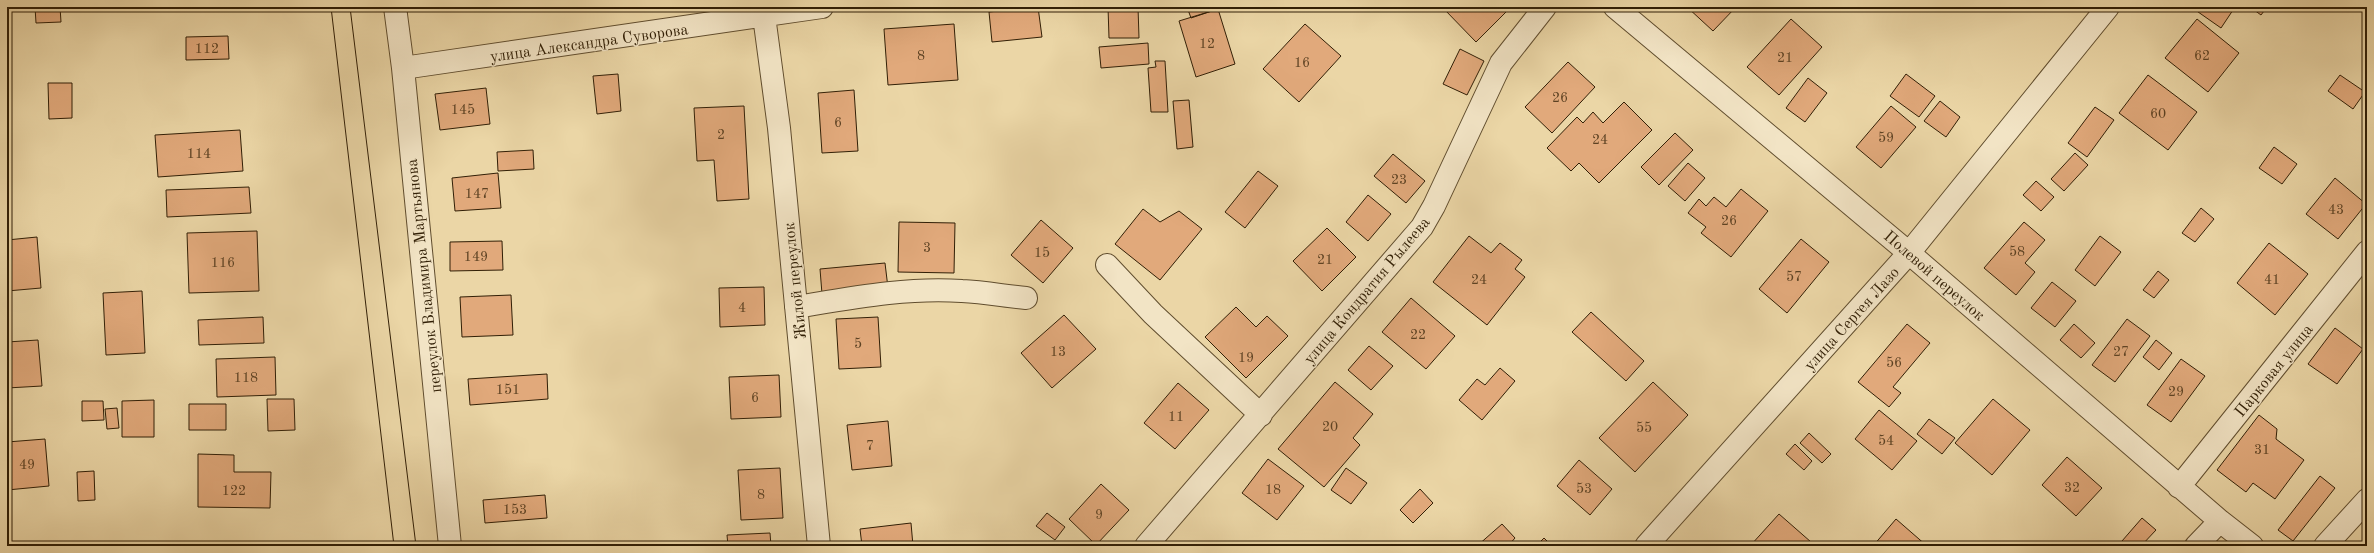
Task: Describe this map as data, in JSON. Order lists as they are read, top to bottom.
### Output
{
  "streets": {
    "street": [
      "улица Александра Суворова",
      "Полевой переулок",
      "переулок Владимира Мартьянова",
      "Жилой переулок",
      "улица Кондратия Рылеева",
      "улица Сергея Лазо",
      "Парковая улица"
    ]
  },
  "crossings": [
    ["улица Александра Суворова", "переулок Владимира Мартьянова"],
    ["улица Александра Суворова", "Жилой переулок"],
    ["Полевой переулок", "улица Сергея Лазо"],
    ["Полевой переулок", "Парковая улица"]
  ],
  "house_numbers": [
    "12",
    "112",
    "8",
    "62",
    "21",
    "16",
    "26",
    "145",
    "60",
    "6",
    "2",
    "59",
    "24",
    "114",
    "23",
    "147",
    "43",
    "26",
    "3",
    "58",
    "15",
    "149",
    "21",
    "116",
    "57",
    "24",
    "41",
    "4",
    "22",
    "5",
    "13",
    "27",
    "19",
    "56",
    "118",
    "151",
    "29",
    "6",
    "11",
    "20",
    "55",
    "54",
    "7",
    "31",
    "49",
    "32",
    "53",
    "18",
    "122",
    "8",
    "153",
    "9"
  ]
}
